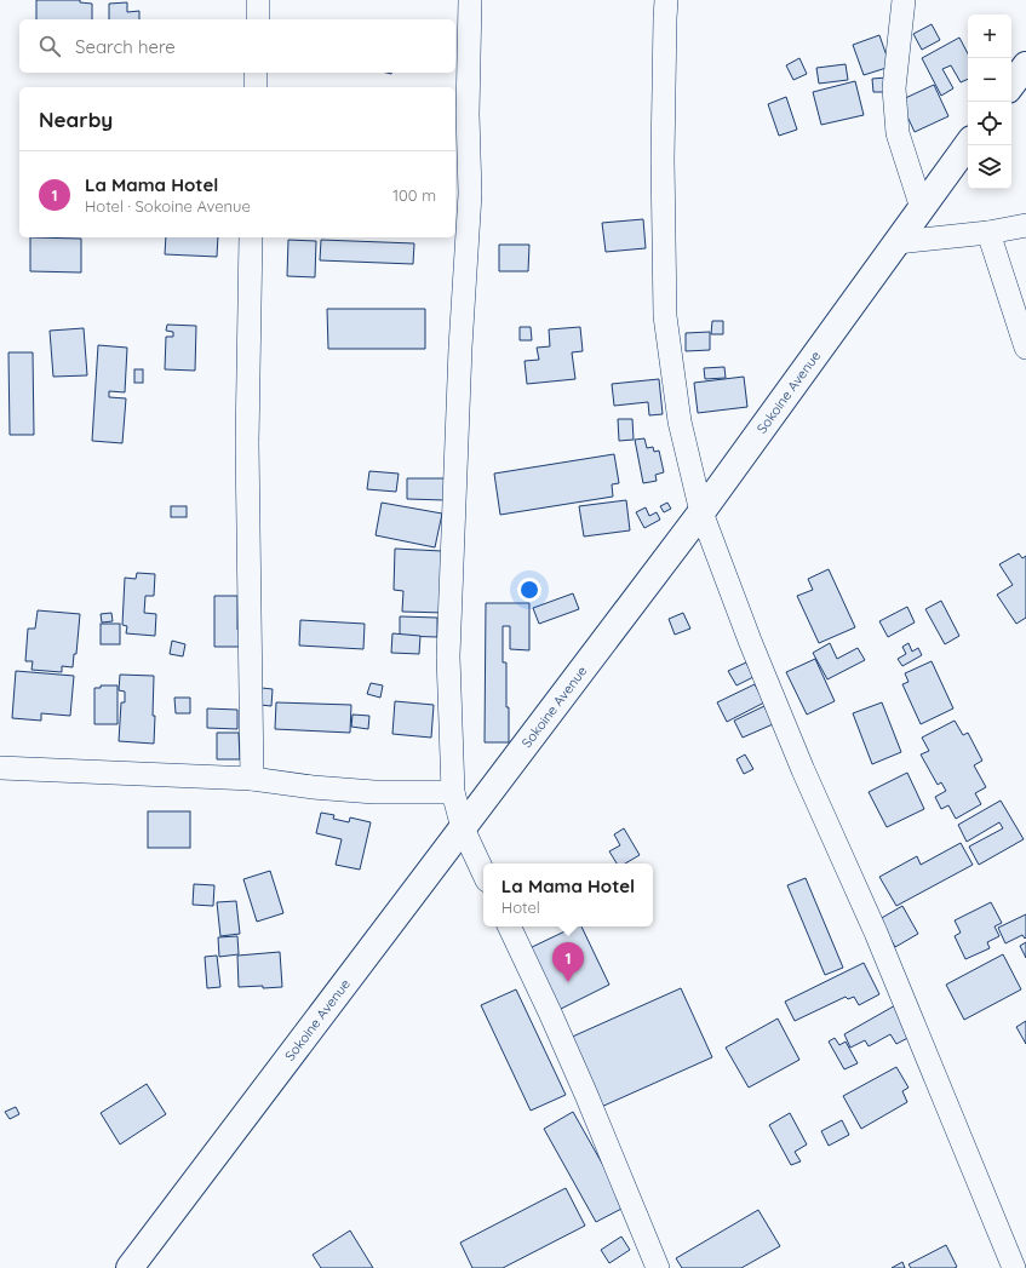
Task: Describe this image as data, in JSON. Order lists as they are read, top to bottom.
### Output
{
  "streets": {
    "street": ["Sokoine Avenue"]
  },
  "page": {
    "map_buttons": ["+", "−"],
    "search": "Search here",
    "heading": "Nearby",
    "list": [
      {
        "mark": "1",
        "name": "La Mama Hotel",
        "note": "Hotel · Sokoine Avenue",
        "value": "100 m"
      }
    ],
    "popup": ["La Mama Hotel", "Hotel"],
    "pins": "1"
  }
}
